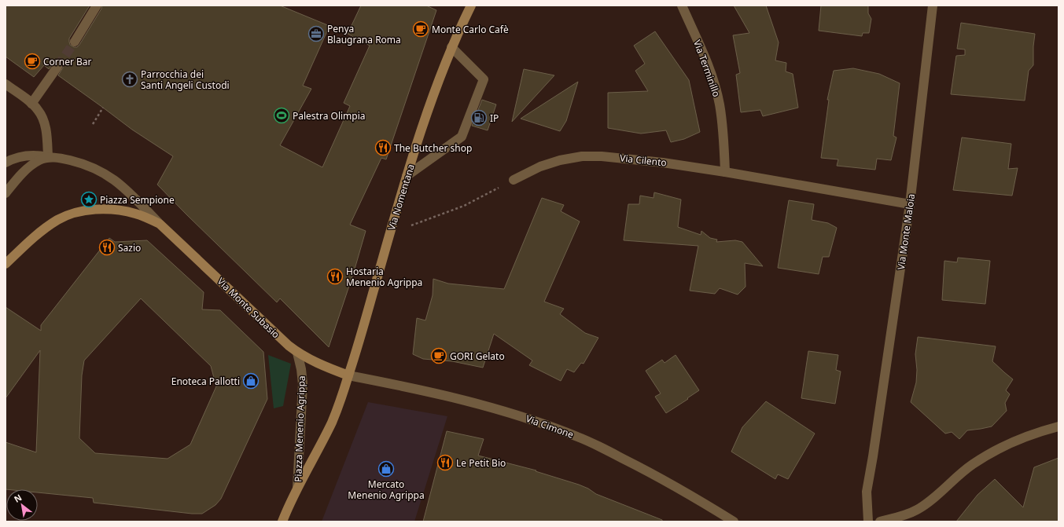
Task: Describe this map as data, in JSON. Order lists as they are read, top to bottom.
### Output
{
  "streets": {
    "main road": ["Via Nomentana", "Via Monte Subasio", "Piazza Menenio Agrippa"],
    "street": [
      "Via Terminillo",
      "Via Cilento",
      "Via Monte Maloia",
      "Via Cimone"
    ]
  },
  "crossings": [
    ["Via Terminillo", "Via Cilento"],
    ["Via Cilento", "Via Monte Maloia"],
    ["Via Nomentana", "Via Monte Subasio"],
    ["Via Nomentana", "Via Cimone"],
    ["Via Nomentana", "Piazza Menenio Agrippa"],
    ["Via Monte Subasio", "Via Cimone"],
    ["Via Monte Subasio", "Piazza Menenio Agrippa"],
    ["Via Cimone", "Piazza Menenio Agrippa"]
  ],
  "places": {
    "cafe": ["Monte Carlo Cafè", "Corner Bar", "GORI Gelato"],
    "office": ["Penya Blaugrana Roma"],
    "church": ["Parrocchia dei Santi Angeli Custodi"],
    "sports": ["Palestra Olimpia"],
    "fuel station": ["IP"],
    "restaurant": [
      "The Butcher shop",
      "Sazio",
      "Hostaria Menenio Agrippa",
      "Le Petit Bio"
    ],
    "place": ["Piazza Sempione"],
    "shop": ["Enoteca Pallotti", "Mercato Menenio Agrippa"]
  },
  "north": "top left"
}
